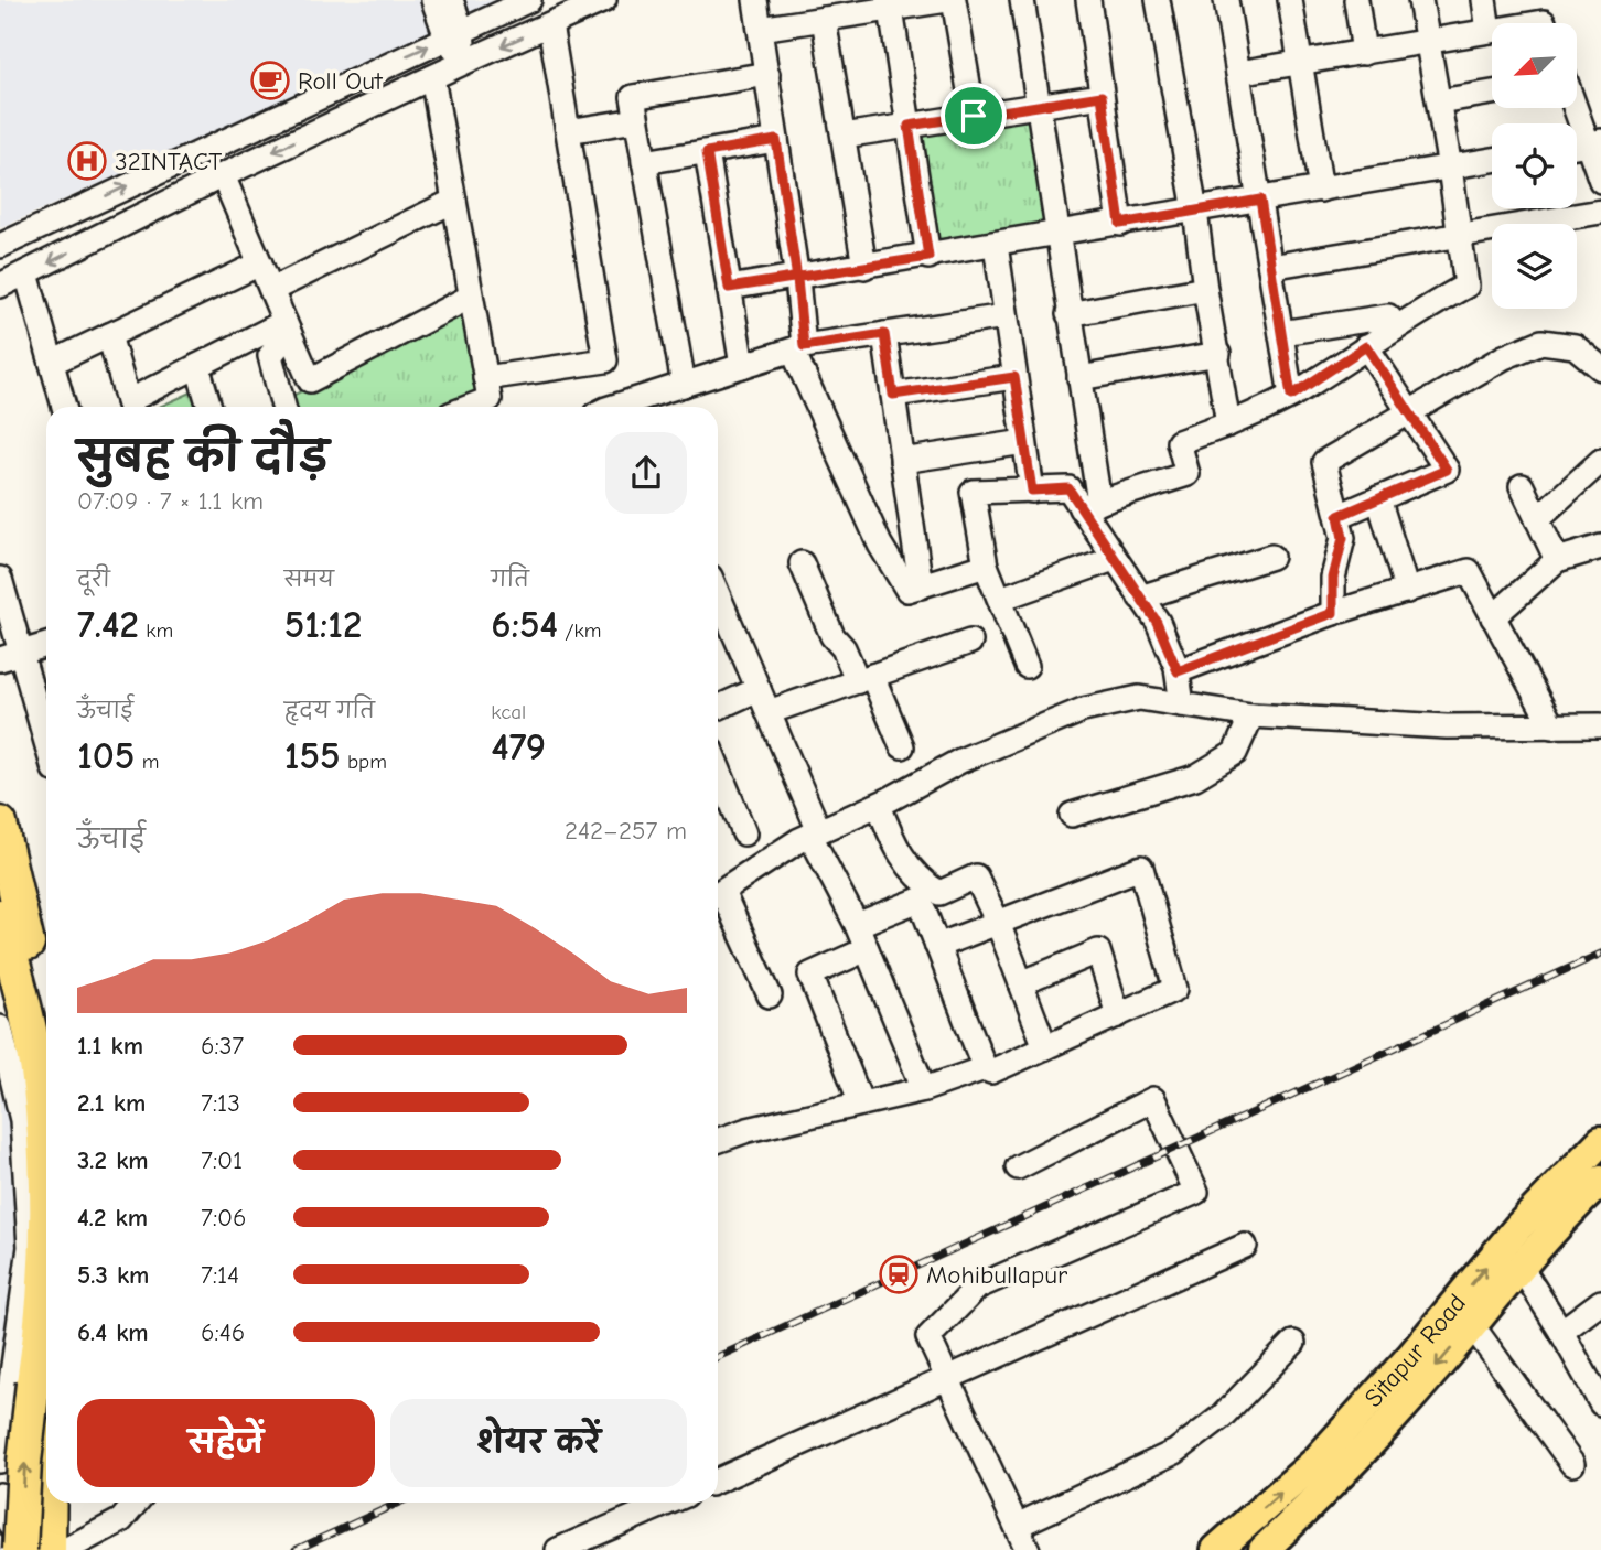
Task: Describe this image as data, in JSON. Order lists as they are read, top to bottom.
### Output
{
  "streets": {
    "main road": ["Sitapur Road"]
  },
  "places": {
    "cafe": ["Roll Out"],
    "hospital": ["32INTACT"],
    "station": ["Mohibullapur"]
  },
  "north": "bottom left",
  "page": {
    "heading": ["सुबह की दौड़", "07:09 · 7 × 1.1 km"],
    "stats": [
      ["दूरी", "7.42 km"],
      ["समय", "51:12"],
      ["गति", "6:54 /km"],
      ["ऊँचाई", "105 m"],
      ["हृदय गति", "155 bpm"],
      ["kcal", "479"]
    ],
    "chart": ["ऊँचाई", "242–257 m"],
    "list": [
      {
        "name": "1.1 km",
        "note": "6:37"
      },
      {
        "name": "2.1 km",
        "note": "7:13"
      },
      {
        "name": "3.2 km",
        "note": "7:01"
      },
      {
        "name": "4.2 km",
        "note": "7:06"
      },
      {
        "name": "5.3 km",
        "note": "7:14"
      },
      {
        "name": "6.4 km",
        "note": "6:46"
      }
    ],
    "buttons": ["सहेजें", "शेयर करें"]
  }
}
